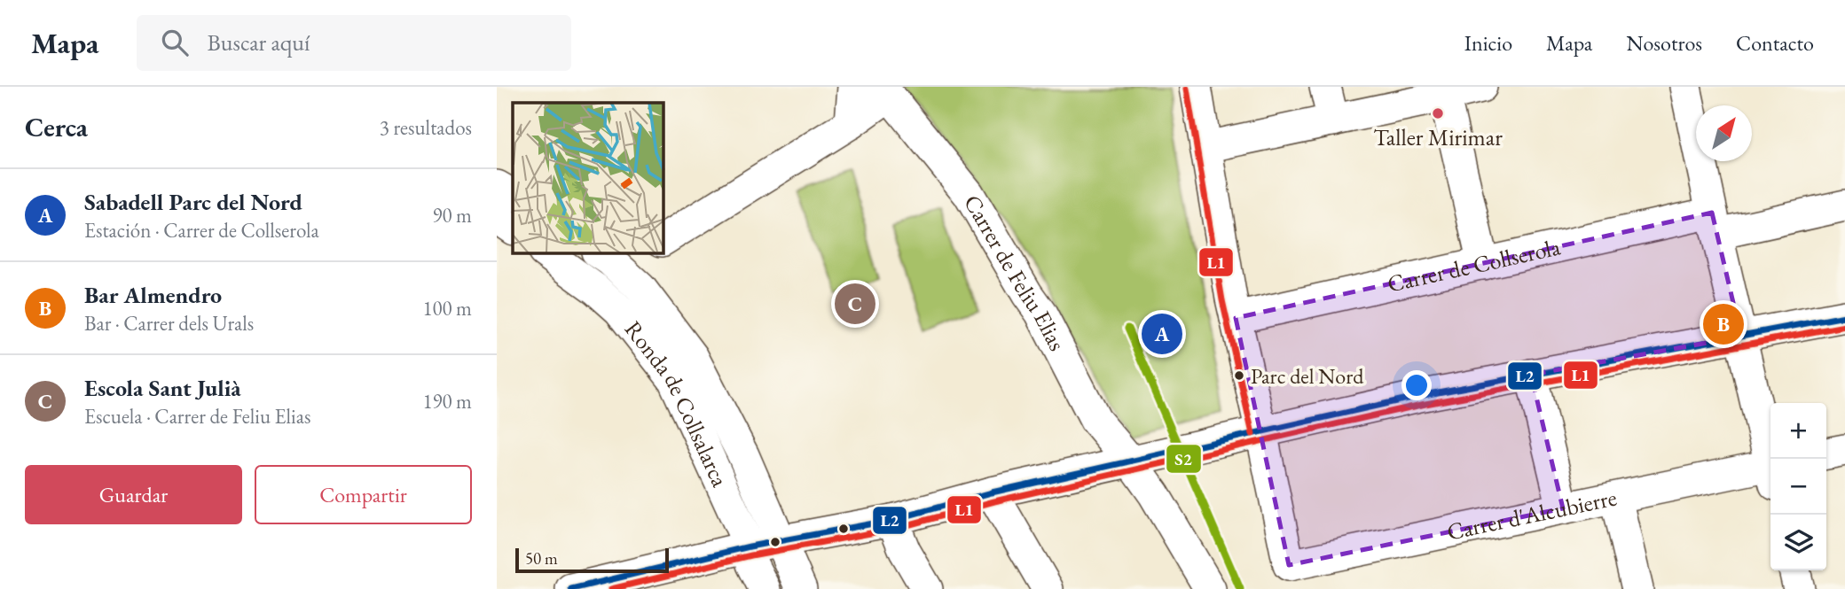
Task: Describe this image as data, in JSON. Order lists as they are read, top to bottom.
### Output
{
  "streets": {
    "street": [
      "Carrer de Collserola",
      "Carrer de Feliu Elias",
      "Ronda de Collsalarca",
      "Carrer d'Alcubierre"
    ]
  },
  "places": ["Taller Mirimar", "Parc del Nord"],
  "lines": ["transit line L1", "transit line L2", "transit line S2"],
  "scale_bar": "50 m",
  "north": "top right",
  "page": {
    "header": "Mapa",
    "search": "Buscar aquí",
    "nav": [
      "Inicio",
      "Mapa",
      "Nosotros",
      "Contacto"
    ],
    "heading": ["Cerca", "3 resultados"],
    "list": [
      {
        "mark": "A",
        "name": "Sabadell Parc del Nord",
        "note": "Estación · Carrer de Collserola",
        "value": "90 m"
      },
      {
        "mark": "B",
        "name": "Bar Almendro",
        "note": "Bar · Carrer dels Urals",
        "value": "100 m"
      },
      {
        "mark": "C",
        "name": "Escola Sant Julià",
        "note": "Escuela · Carrer de Feliu Elias",
        "value": "190 m"
      }
    ],
    "pins": ["C", "B", "A"],
    "map_buttons": ["+", "−"],
    "buttons": ["Guardar", "Compartir"],
    "scale": "50 m"
  }
}
